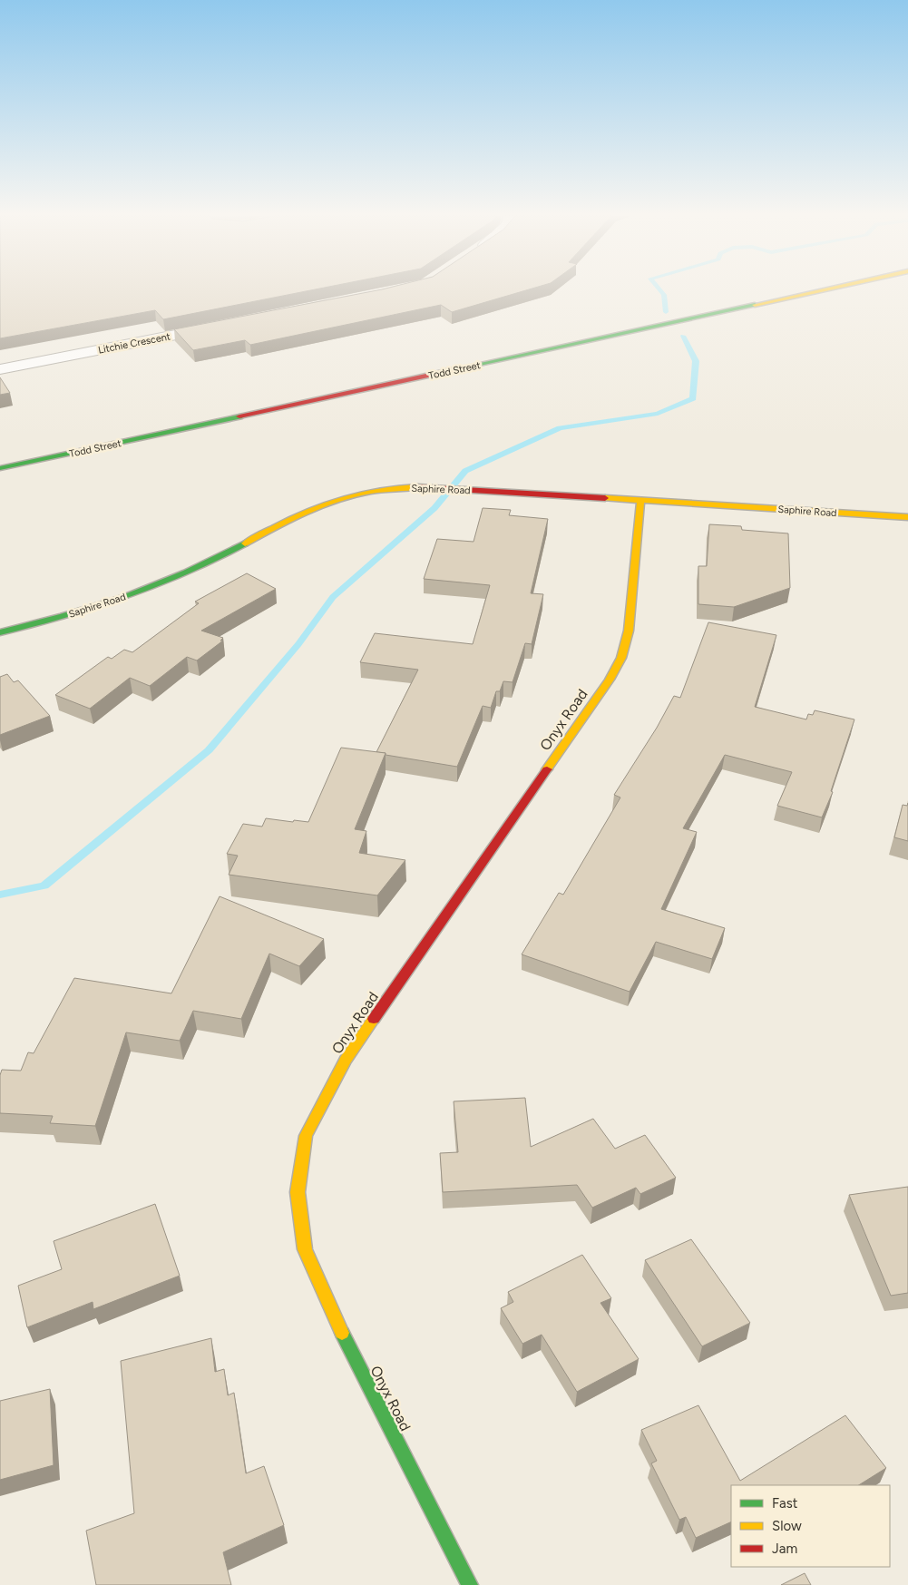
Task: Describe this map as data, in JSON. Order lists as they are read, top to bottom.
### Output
{
  "streets": {
    "street": [
      "Litchie Crescent",
      "Todd Street",
      "Saphire Road",
      "Onyx Road"
    ]
  },
  "crossings": [
    ["Saphire Road", "Onyx Road"]
  ],
  "legend": ["Fast", "Slow", "Jam"]
}
